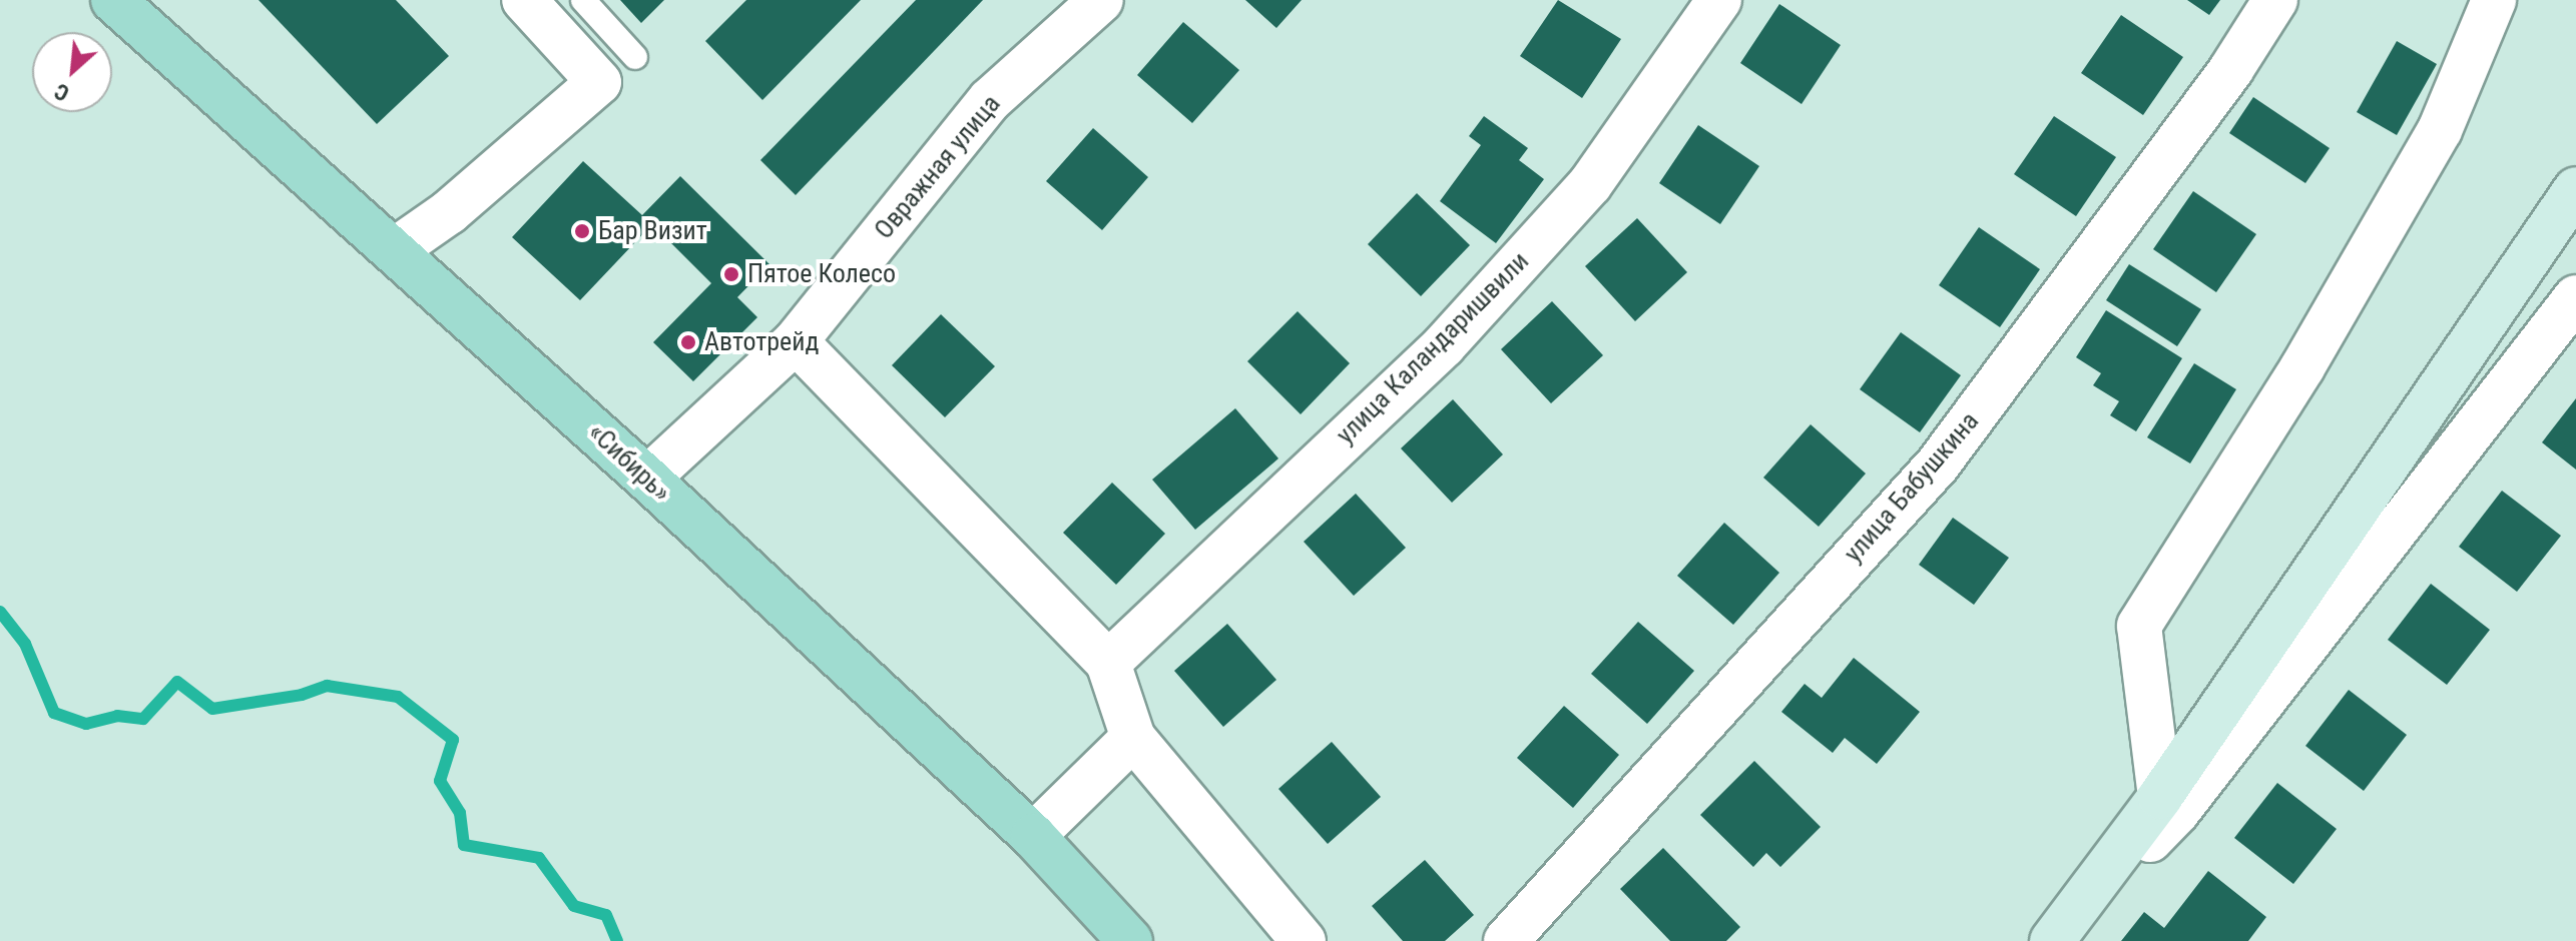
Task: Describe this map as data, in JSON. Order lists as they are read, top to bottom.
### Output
{
  "streets": {
    "main road": ["«Сибирь»"],
    "street": ["Овражная улица", "улица Каландаришвили", "улица Бабушкина"]
  },
  "crossings": [
    ["Овражная улица", "«Сибирь»"]
  ],
  "places": ["Бар Визит", "Пятое Колесо", "Автотрейд"],
  "north": "bottom left"
}
